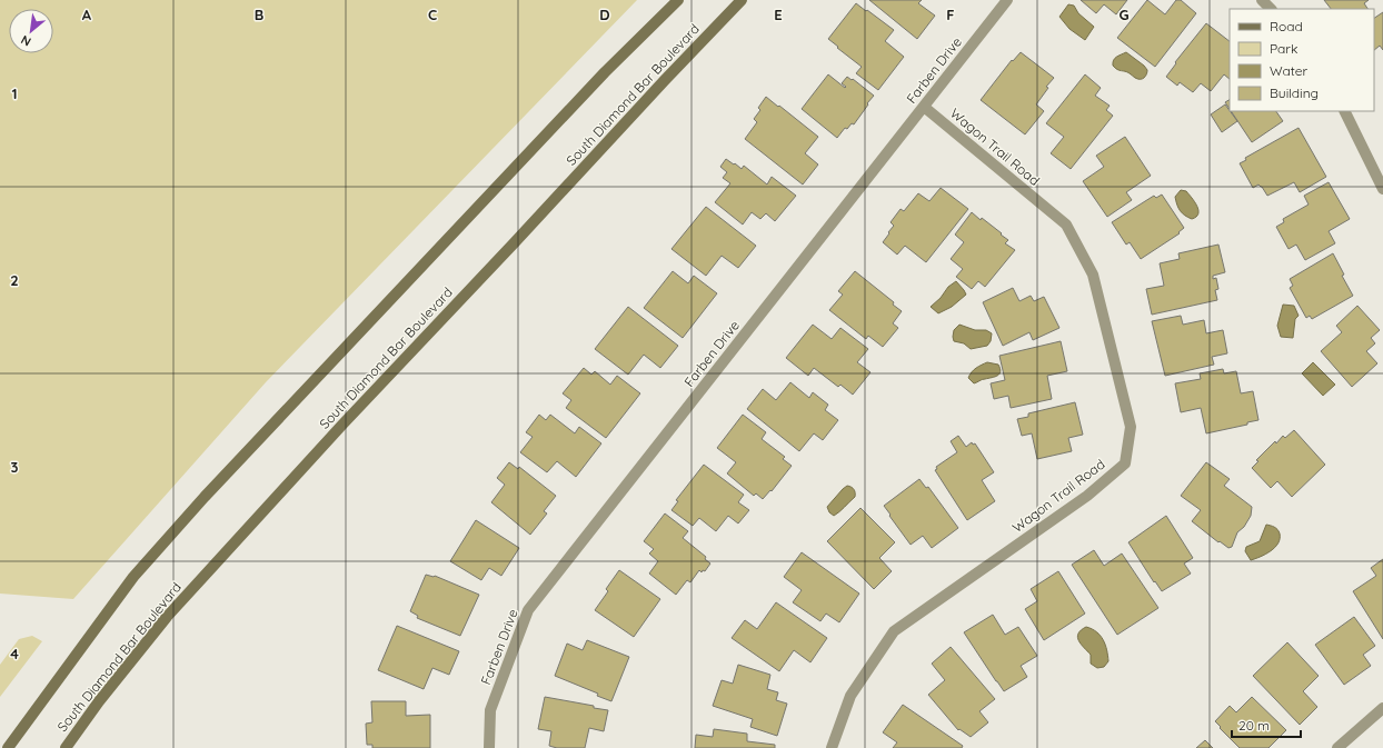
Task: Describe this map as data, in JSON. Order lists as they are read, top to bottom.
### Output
{
  "streets": {
    "main road": ["South Diamond Bar Boulevard"],
    "street": ["Farben Drive", "Wagon Trail Road"]
  },
  "crossings": [
    ["Farben Drive", "Wagon Trail Road"]
  ],
  "legend": [
    "Road",
    "Park",
    "Water",
    "Building"
  ],
  "scale_bar": "20 m",
  "north": "bottom left",
  "grid": {
    "columns": [
      "A",
      "B",
      "C",
      "D",
      "E",
      "F",
      "G"
    ],
    "rows": [
      "1",
      "2",
      "3",
      "4"
    ]
  }
}
